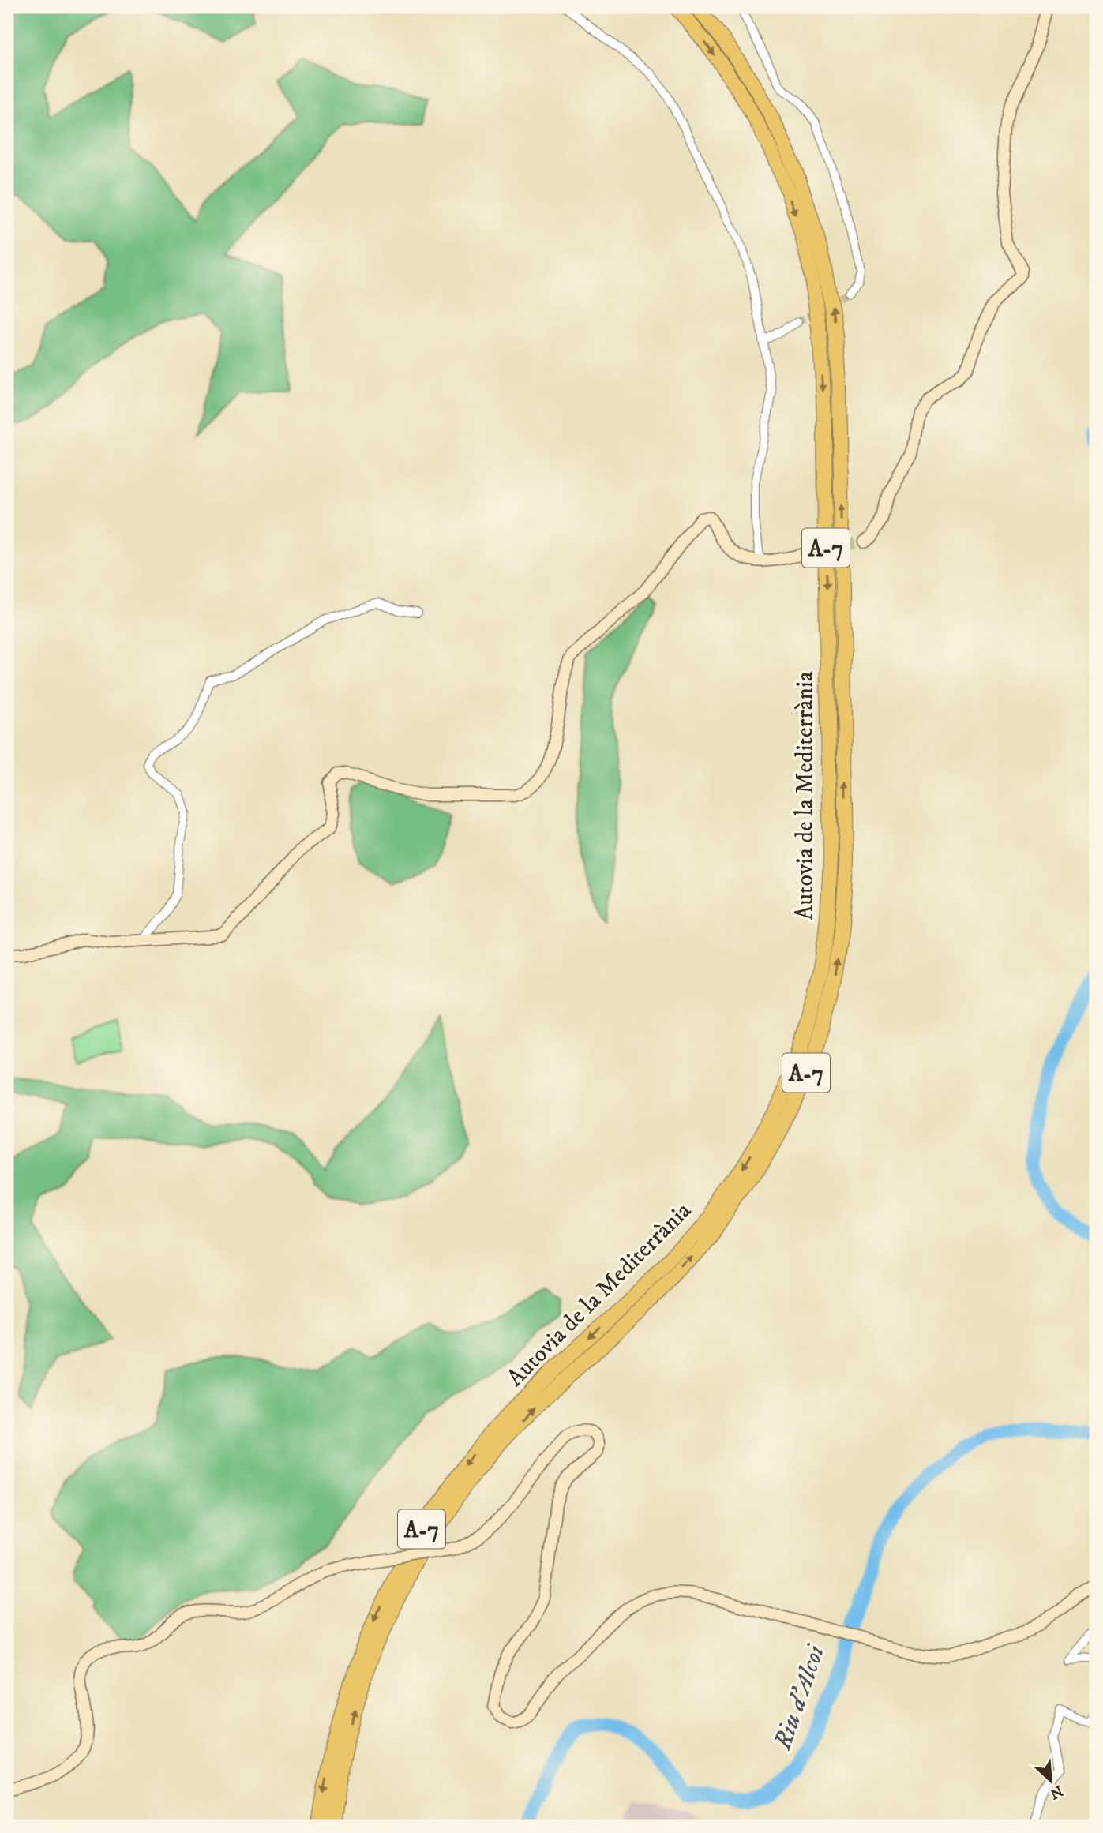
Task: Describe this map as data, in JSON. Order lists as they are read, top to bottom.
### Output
{
  "streets": {
    "highway": ["A-7", "Autovia de la Mediterrània"]
  },
  "water": ["Riu d'Alcoi"],
  "north": "bottom right"
}
